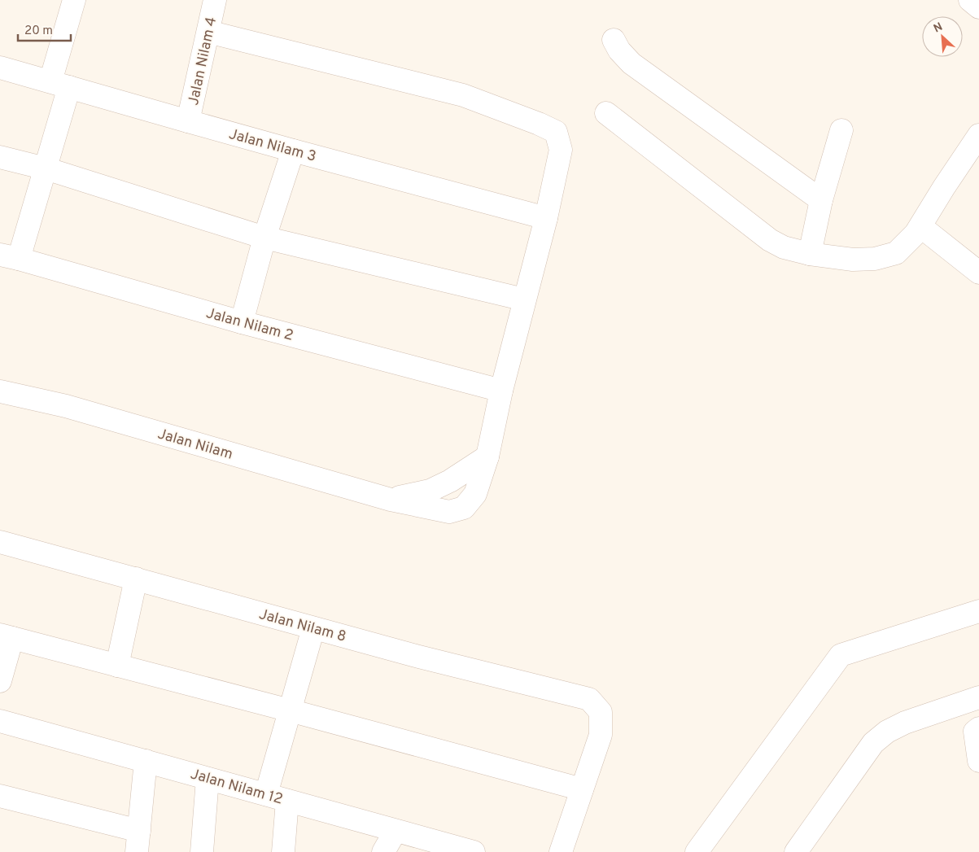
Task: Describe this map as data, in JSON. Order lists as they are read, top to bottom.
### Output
{
  "streets": {
    "street": [
      "Jalan Nilam 4",
      "Jalan Nilam 3",
      "Jalan Nilam 2",
      "Jalan Nilam",
      "Jalan Nilam 8",
      "Jalan Nilam 12"
    ]
  },
  "crossings": [
    ["Jalan Nilam 4", "Jalan Nilam 3"],
    ["Jalan Nilam 4", "Jalan Nilam"],
    ["Jalan Nilam 3", "Jalan Nilam"],
    ["Jalan Nilam 2", "Jalan Nilam"]
  ],
  "scale_bar": "20 m",
  "north": "top left"
}
